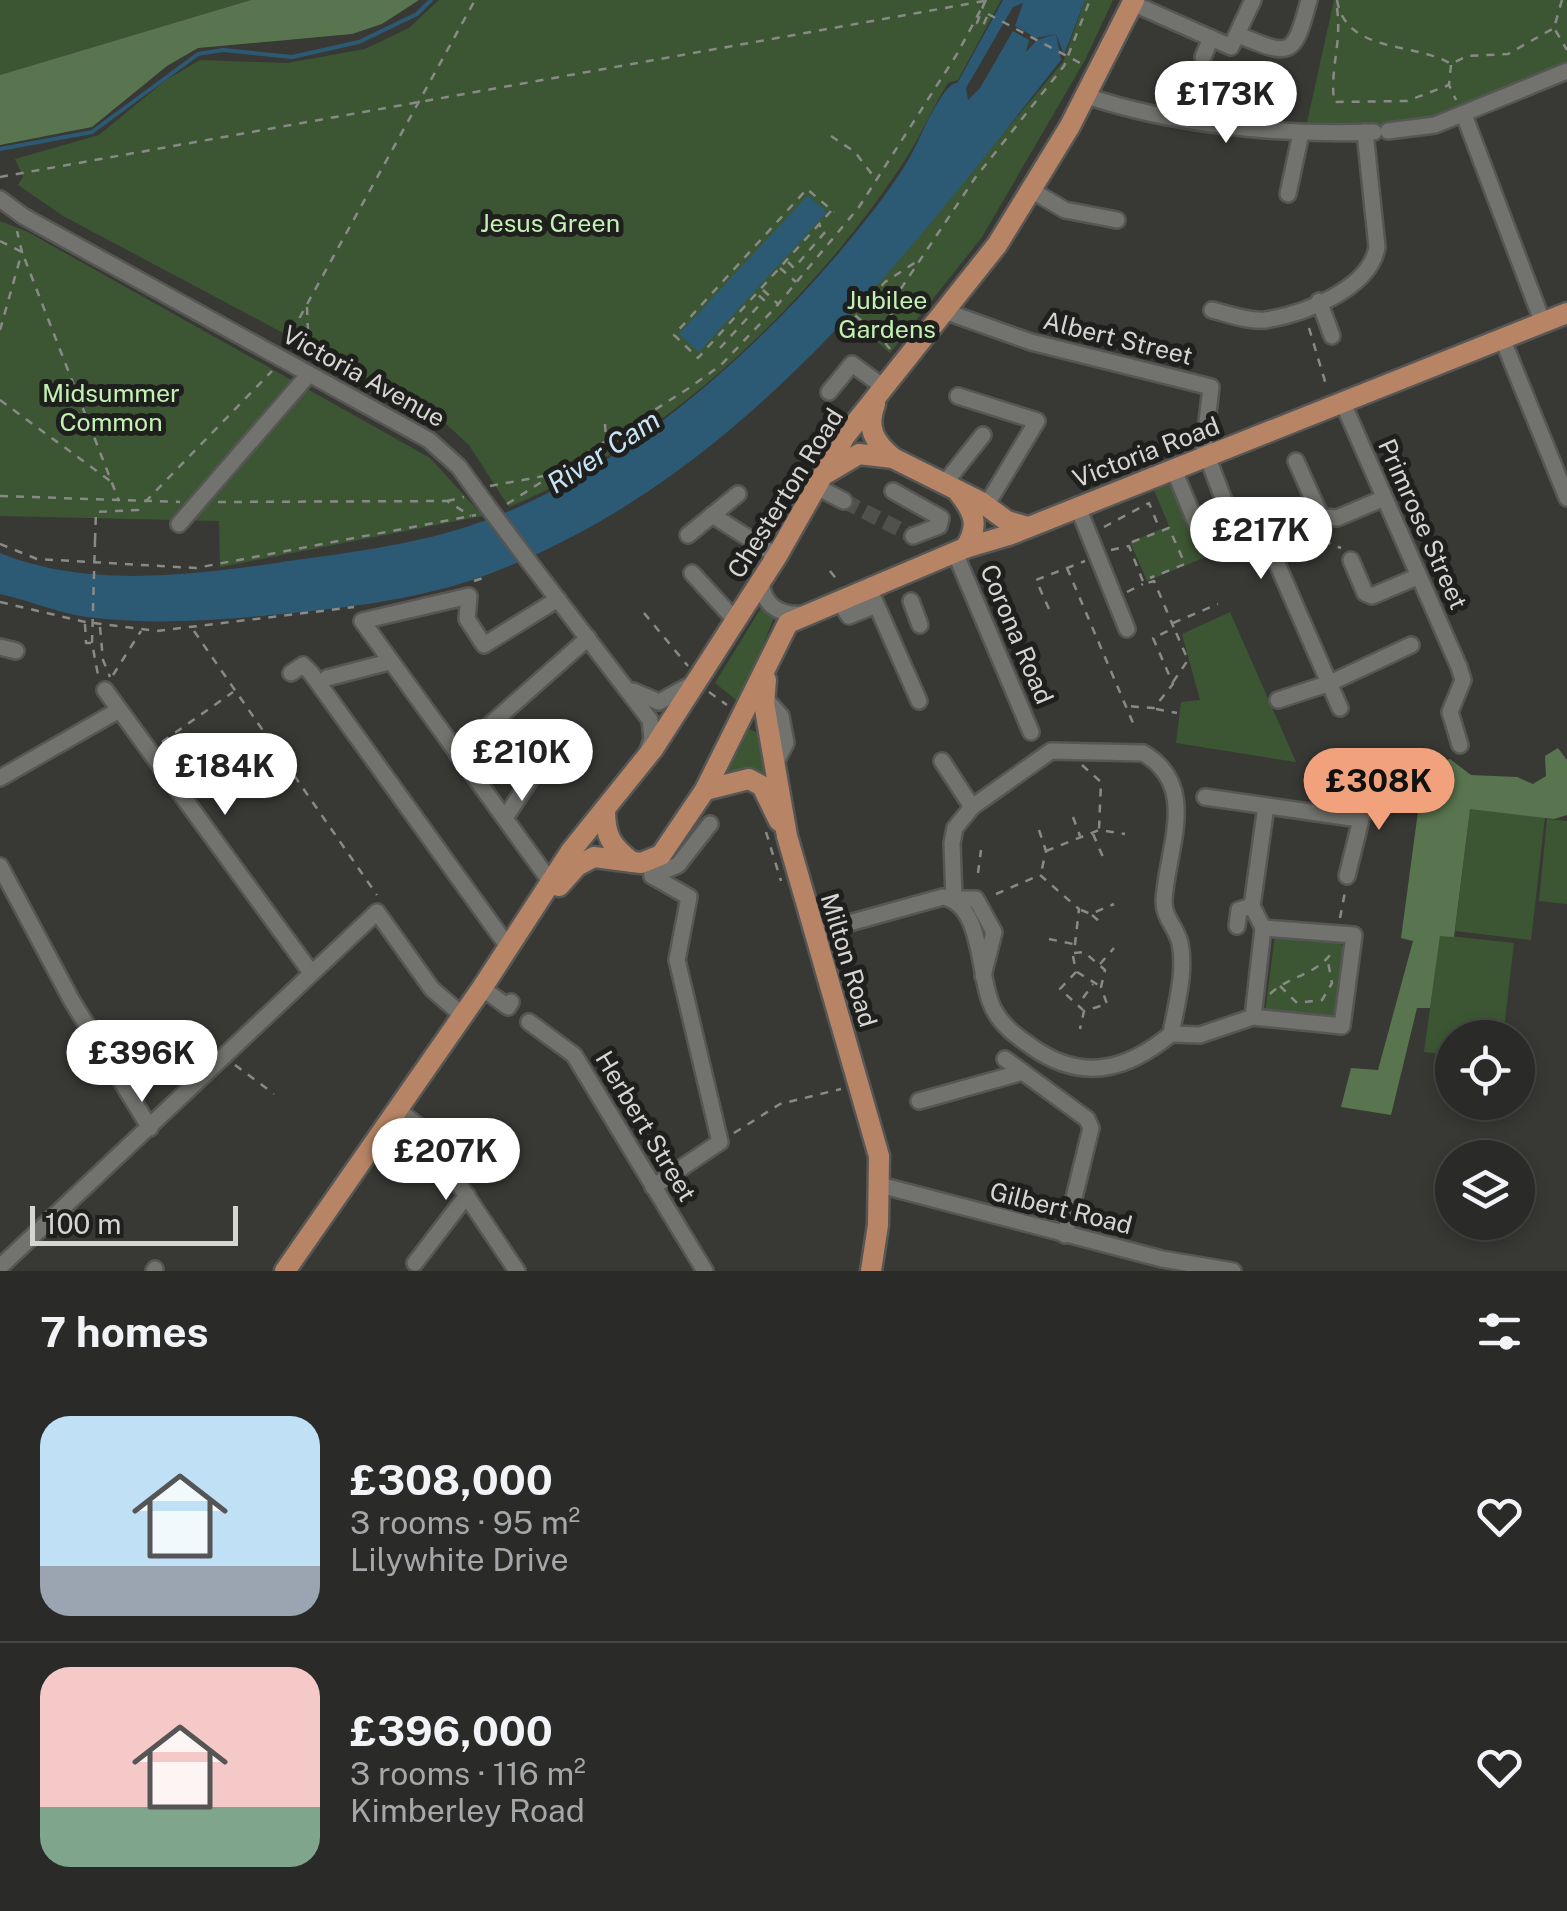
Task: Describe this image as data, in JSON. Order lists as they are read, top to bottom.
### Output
{
  "streets": {
    "main road": ["Victoria Road", "Chesterton Road", "Milton Road"],
    "street": [
      "Albert Street",
      "Victoria Avenue",
      "Primrose Street",
      "Corona Road",
      "Herbert Street",
      "Gilbert Road"
    ]
  },
  "crossings": [
    ["Albert Street", "Victoria Road"],
    ["Albert Street", "Chesterton Road"],
    ["Victoria Avenue", "Chesterton Road"],
    ["Victoria Road", "Primrose Street"],
    ["Victoria Road", "Corona Road"],
    ["Milton Road", "Gilbert Road"]
  ],
  "water": ["River Cam"],
  "parks": ["Jesus Green", "Jubilee Gardens", "Midsummer Common"],
  "scale_bar": "100 m",
  "page": {
    "price": [
      "£173K",
      "£217K",
      "£210K",
      "£184K",
      "£308K",
      "£396K",
      "£207K"
    ],
    "scale": "100 m",
    "heading": "7 homes",
    "list": [
      {
        "name": "£308,000",
        "note": "3 rooms · 95 m² · Lilywhite Drive"
      },
      {
        "name": "£396,000",
        "note": "3 rooms · 116 m² · Kimberley Road"
      }
    ]
  }
}
